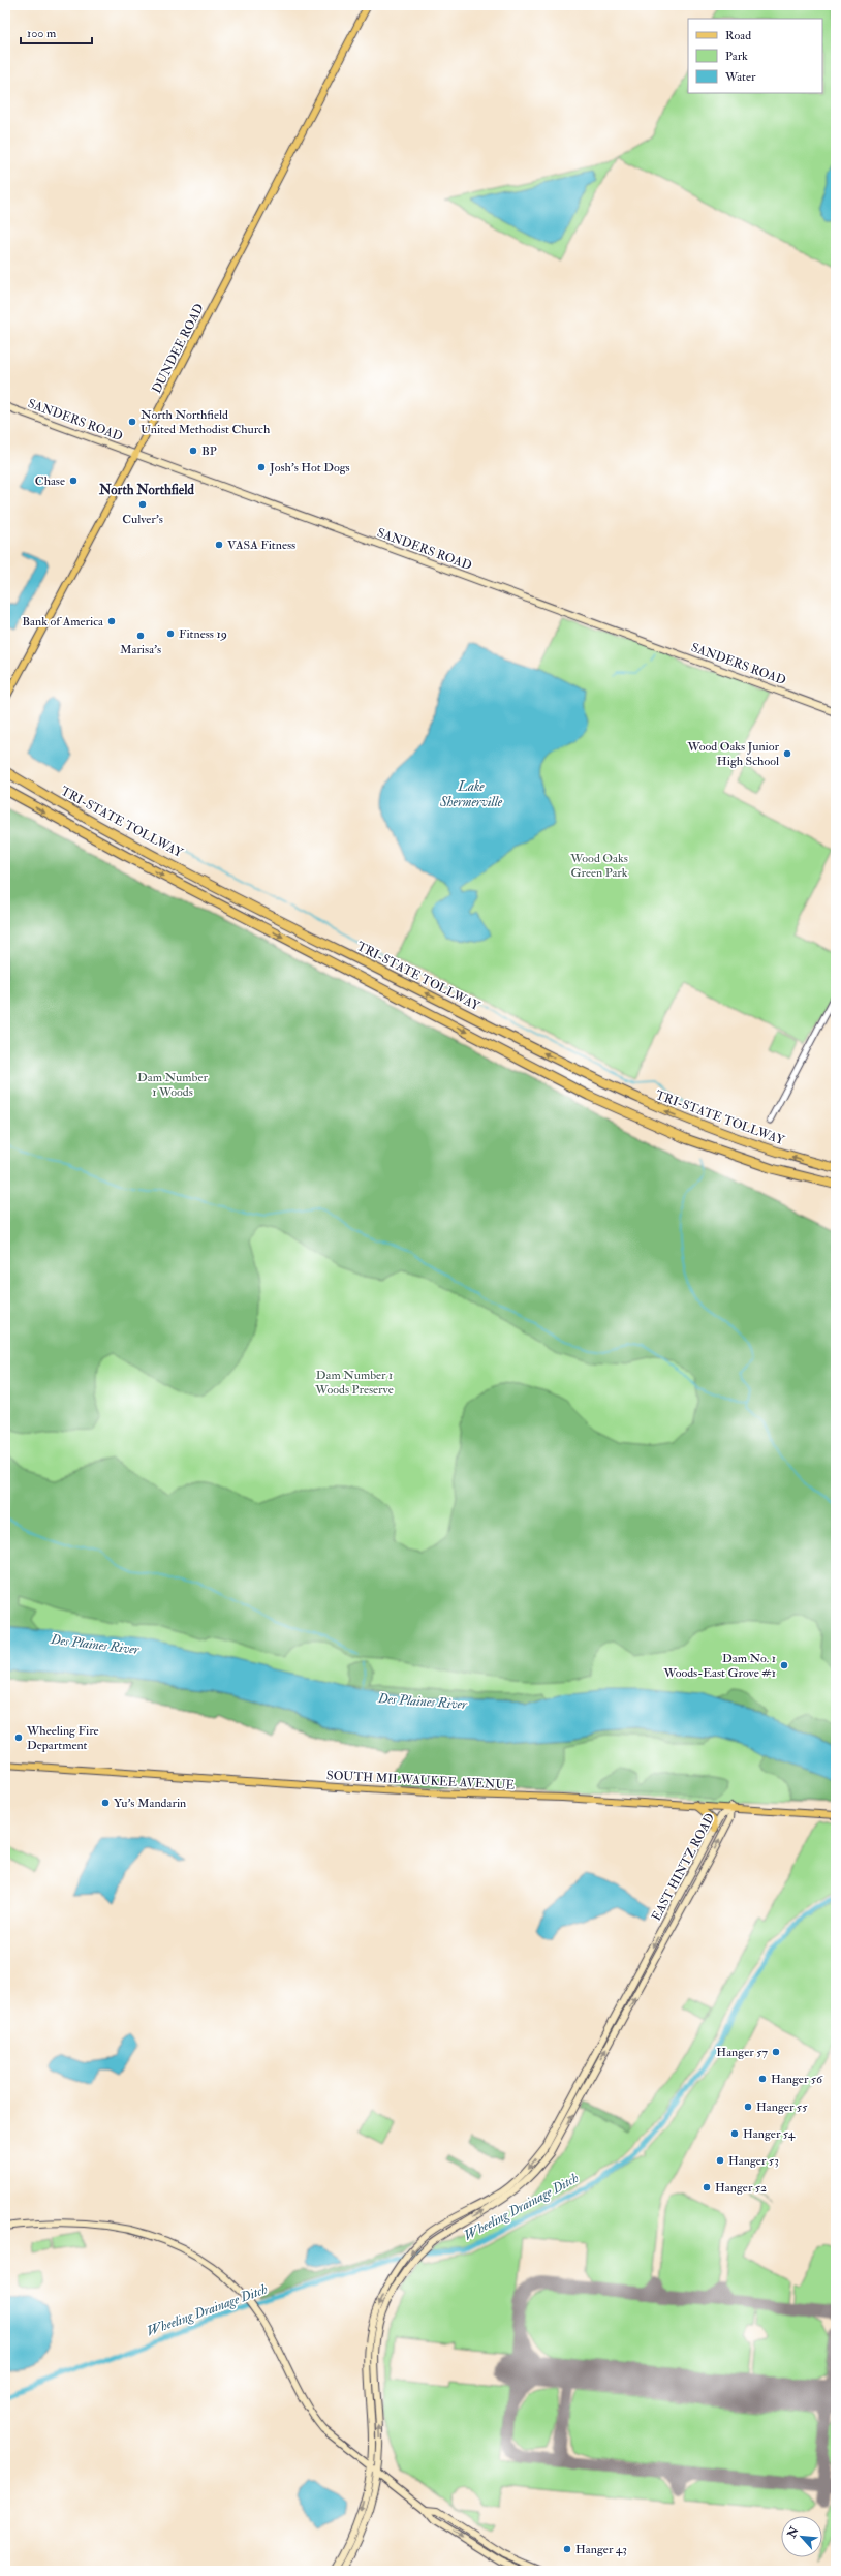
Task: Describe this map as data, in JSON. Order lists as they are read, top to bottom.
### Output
{
  "streets": {
    "highway": ["TRI-STATE TOLLWAY"],
    "main road": [
      "DUNDEE ROAD",
      "SANDERS ROAD",
      "SOUTH MILWAUKEE AVENUE",
      "EAST HINTZ ROAD"
    ]
  },
  "crossings": [
    ["DUNDEE ROAD", "SANDERS ROAD"],
    ["SOUTH MILWAUKEE AVENUE", "EAST HINTZ ROAD"]
  ],
  "districts": ["North Northfield"],
  "water": ["Lake Shermerville", "Des Plaines River", "Wheeling Drainage Ditch"],
  "parks": ["Wood Oaks Green Park", "Dam Number 1 Woods", "Dam Number 1 Woods Preserve"],
  "places": [
    "North Northfield United Methodist Church",
    "BP",
    "Josh's Hot Dogs",
    "Chase",
    "Culver's",
    "VASA Fitness",
    "Bank of America",
    "Fitness 19",
    "Marisa's",
    "Wood Oaks Junior High School",
    "Dam No. 1 Woods-East Grove #1",
    "Wheeling Fire Department",
    "Yu's Mandarin",
    "Hanger 57",
    "Hanger 56",
    "Hanger 55",
    "Hanger 54",
    "Hanger 53",
    "Hanger 52",
    "Hanger 43"
  ],
  "legend": ["Road", "Park", "Water"],
  "scale_bar": "100 m",
  "north": "top left"
}
